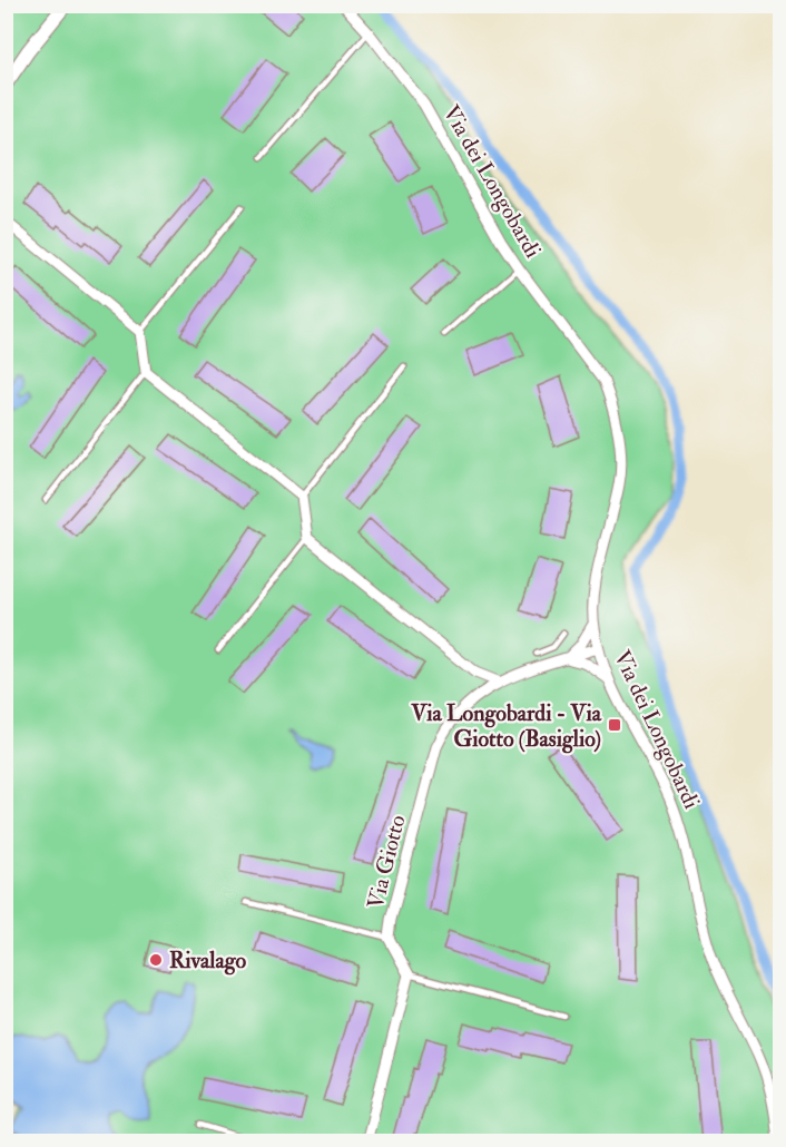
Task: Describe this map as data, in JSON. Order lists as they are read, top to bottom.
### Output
{
  "streets": {
    "street": ["Via dei Longobardi", "Via Giotto"]
  },
  "crossings": [
    ["Via dei Longobardi", "Via Giotto"]
  ],
  "places": {
    "transit": ["Via Longobardi - Via Giotto (Basiglio)"],
    "other": ["Rivalago"]
  }
}
